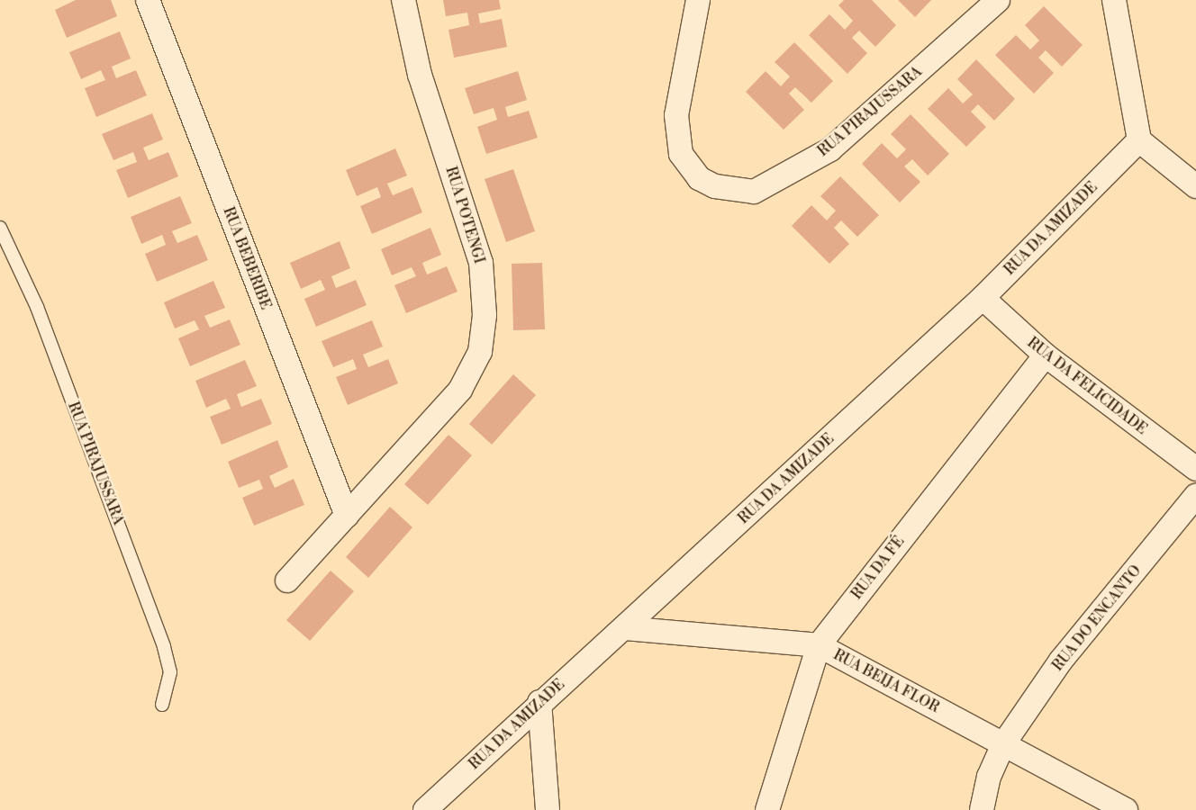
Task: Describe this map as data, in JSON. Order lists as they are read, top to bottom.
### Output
{
  "streets": {
    "street": [
      "RUA PIRAJUSSARA",
      "RUA POTENGI",
      "RUA DA AMIZADE",
      "RUA BEBERIBE",
      "RUA DA FELICIDADE",
      "RUA DA FÉ",
      "RUA DO ENCANTO",
      "RUA BEIJA FLOR"
    ]
  },
  "crossings": [
    ["RUA POTENGI", "RUA BEBERIBE"],
    ["RUA DA AMIZADE", "RUA DA FELICIDADE"],
    ["RUA DA AMIZADE", "RUA BEIJA FLOR"],
    ["RUA DA FELICIDADE", "RUA DA FÉ"],
    ["RUA DA FÉ", "RUA BEIJA FLOR"],
    ["RUA DO ENCANTO", "RUA BEIJA FLOR"]
  ]
}
